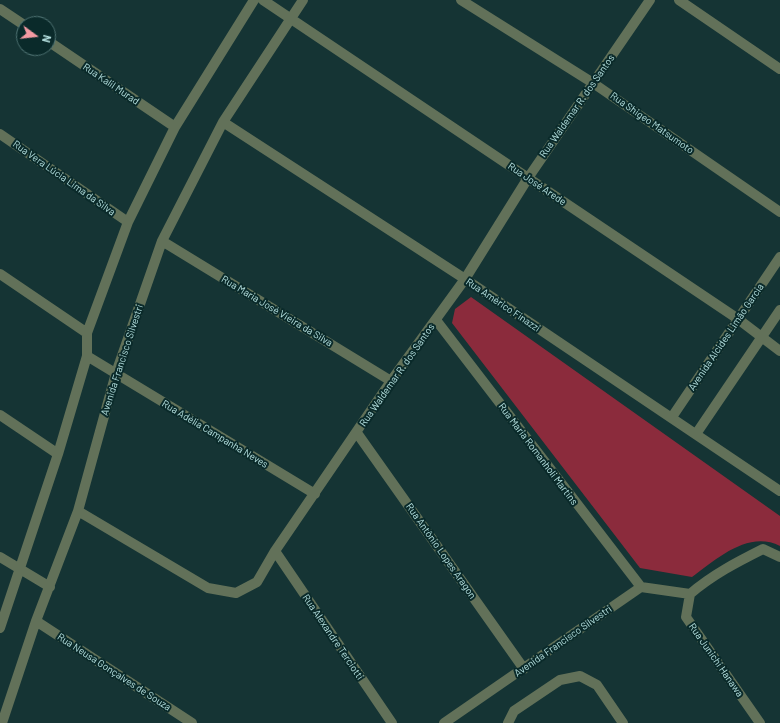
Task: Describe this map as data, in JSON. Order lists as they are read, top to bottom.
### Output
{
  "streets": {
    "street": [
      "Rua Kalil Murad",
      "Rua Waldemar R. dos Santos",
      "Rua Shigeo Matsumoto",
      "Rua Vera Lúcia Lima da Silva",
      "Rua José Arede",
      "Rua Américo Finazzi",
      "Rua Maria José Vieira da Silva",
      "Avenida Alcides Limão Garcia",
      "Avenida Francisco Silvestri",
      "Rua Adélia Campanha Neves",
      "Rua Maria Romanholi Martins",
      "Rua Antônio Lopes Aragon",
      "Rua Alexandre Terciotti",
      "Rua Junichi Hanawa",
      "Rua Neusa Gonçalves de Souza"
    ]
  },
  "crossings": [
    ["Rua Waldemar R. dos Santos", "Rua Shigeo Matsumoto"],
    ["Rua Waldemar R. dos Santos", "Rua José Arede"],
    ["Rua Waldemar R. dos Santos", "Rua Américo Finazzi"],
    ["Rua Waldemar R. dos Santos", "Rua Maria José Vieira da Silva"],
    ["Rua Waldemar R. dos Santos", "Avenida Francisco Silvestri"],
    ["Rua Waldemar R. dos Santos", "Rua Adélia Campanha Neves"],
    ["Rua Waldemar R. dos Santos", "Rua Maria Romanholi Martins"],
    ["Rua Waldemar R. dos Santos", "Rua Antônio Lopes Aragon"],
    ["Rua Waldemar R. dos Santos", "Rua Alexandre Terciotti"],
    ["Rua José Arede", "Avenida Alcides Limão Garcia"],
    ["Rua José Arede", "Avenida Francisco Silvestri"],
    ["Rua Américo Finazzi", "Avenida Alcides Limão Garcia"],
    ["Rua Américo Finazzi", "Avenida Francisco Silvestri"],
    ["Rua Maria José Vieira da Silva", "Avenida Francisco Silvestri"],
    ["Avenida Francisco Silvestri", "Rua Adélia Campanha Neves"],
    ["Avenida Francisco Silvestri", "Rua Maria Romanholi Martins"],
    ["Avenida Francisco Silvestri", "Rua Antônio Lopes Aragon"],
    ["Avenida Francisco Silvestri", "Rua Neusa Gonçalves de Souza"]
  ],
  "north": "right"
}
